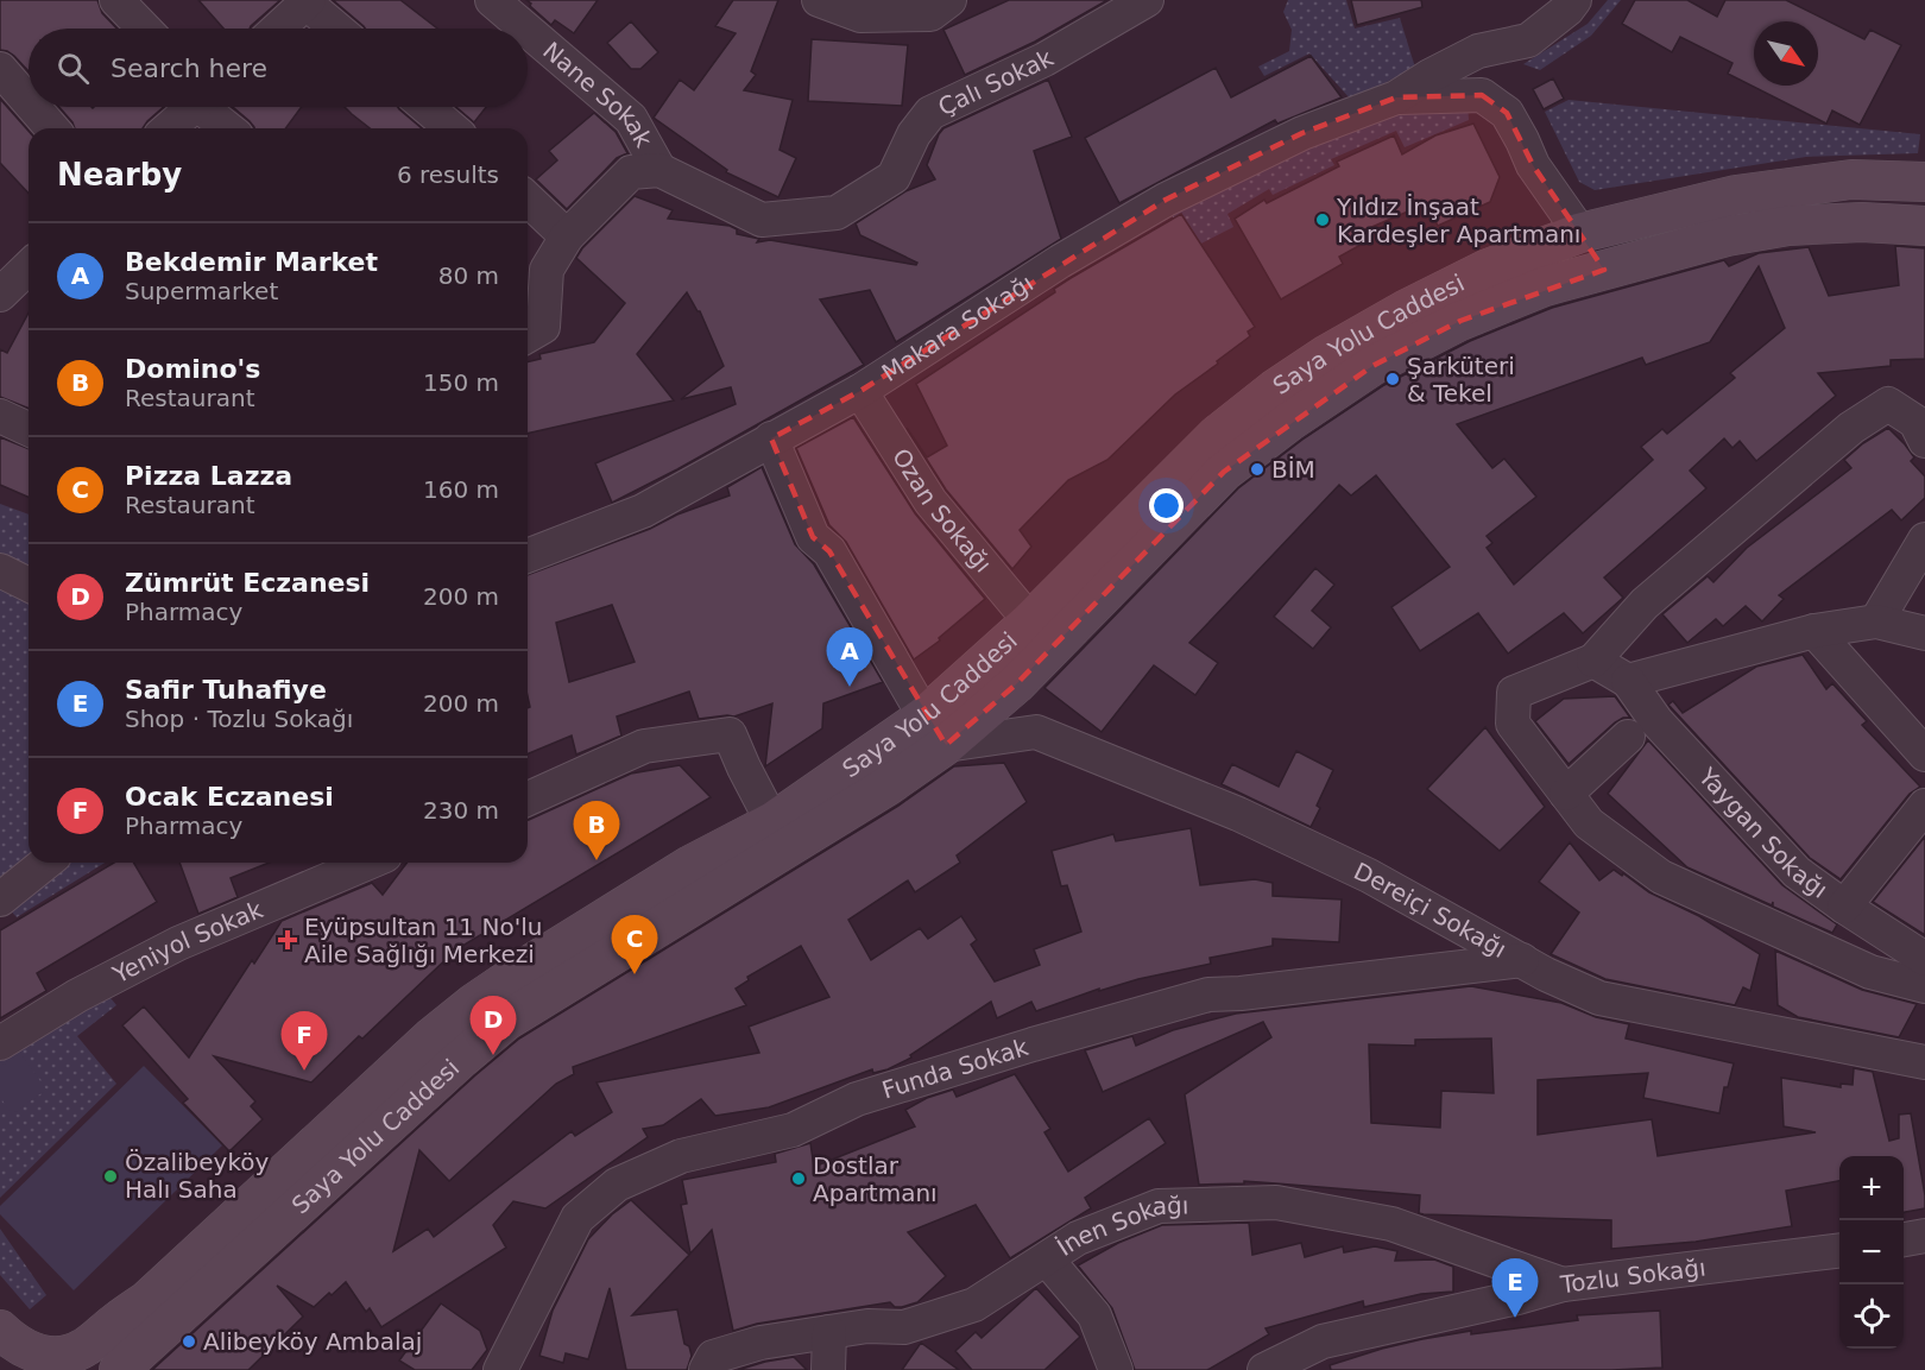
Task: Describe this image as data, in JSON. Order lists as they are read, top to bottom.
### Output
{
  "streets": {
    "main road": ["Saya Yolu Caddesi"],
    "street": [
      "Çalı Sokak",
      "Nane Sokak",
      "Makara Sokağı",
      "Ozan Sokağı",
      "Yaygan Sokağı",
      "Dereiçi Sokağı",
      "Yeniyol Sokak",
      "Funda Sokak",
      "İnen Sokağı",
      "Tozlu Sokağı"
    ]
  },
  "crossings": [
    ["Çalı Sokak", "Nane Sokak"],
    ["Makara Sokağı", "Ozan Sokağı"],
    ["Saya Yolu Caddesi", "Ozan Sokağı"],
    ["Saya Yolu Caddesi", "Dereiçi Sokağı"],
    ["Dereiçi Sokağı", "Funda Sokak"],
    ["İnen Sokağı", "Tozlu Sokağı"]
  ],
  "places": {
    "other": [
      "Yıldız İnşaat Kardeşler Apartmanı",
      "Şarküteri & Tekel",
      "BİM",
      "Özalibeyköy Halı Saha",
      "Dostlar Apartmanı",
      "Alibeyköy Ambalaj"
    ],
    "health": ["Eyüpsultan 11 No'lu Aile Sağlığı Merkezi"]
  },
  "north": "bottom right",
  "page": {
    "search": "Search here",
    "heading": ["Nearby", "6 results"],
    "list": [
      {
        "mark": "A",
        "name": "Bekdemir Market",
        "note": "Supermarket",
        "value": "80 m"
      },
      {
        "mark": "B",
        "name": "Domino's",
        "note": "Restaurant",
        "value": "150 m"
      },
      {
        "mark": "C",
        "name": "Pizza Lazza",
        "note": "Restaurant",
        "value": "160 m"
      },
      {
        "mark": "D",
        "name": "Zümrüt Eczanesi",
        "note": "Pharmacy",
        "value": "200 m"
      },
      {
        "mark": "E",
        "name": "Safir Tuhafiye",
        "note": "Shop · Tozlu Sokağı",
        "value": "200 m"
      },
      {
        "mark": "F",
        "name": "Ocak Eczanesi",
        "note": "Pharmacy",
        "value": "230 m"
      }
    ],
    "pins": [
      "A",
      "B",
      "C",
      "D",
      "F",
      "E"
    ],
    "map_buttons": ["+", "−"]
  }
}
